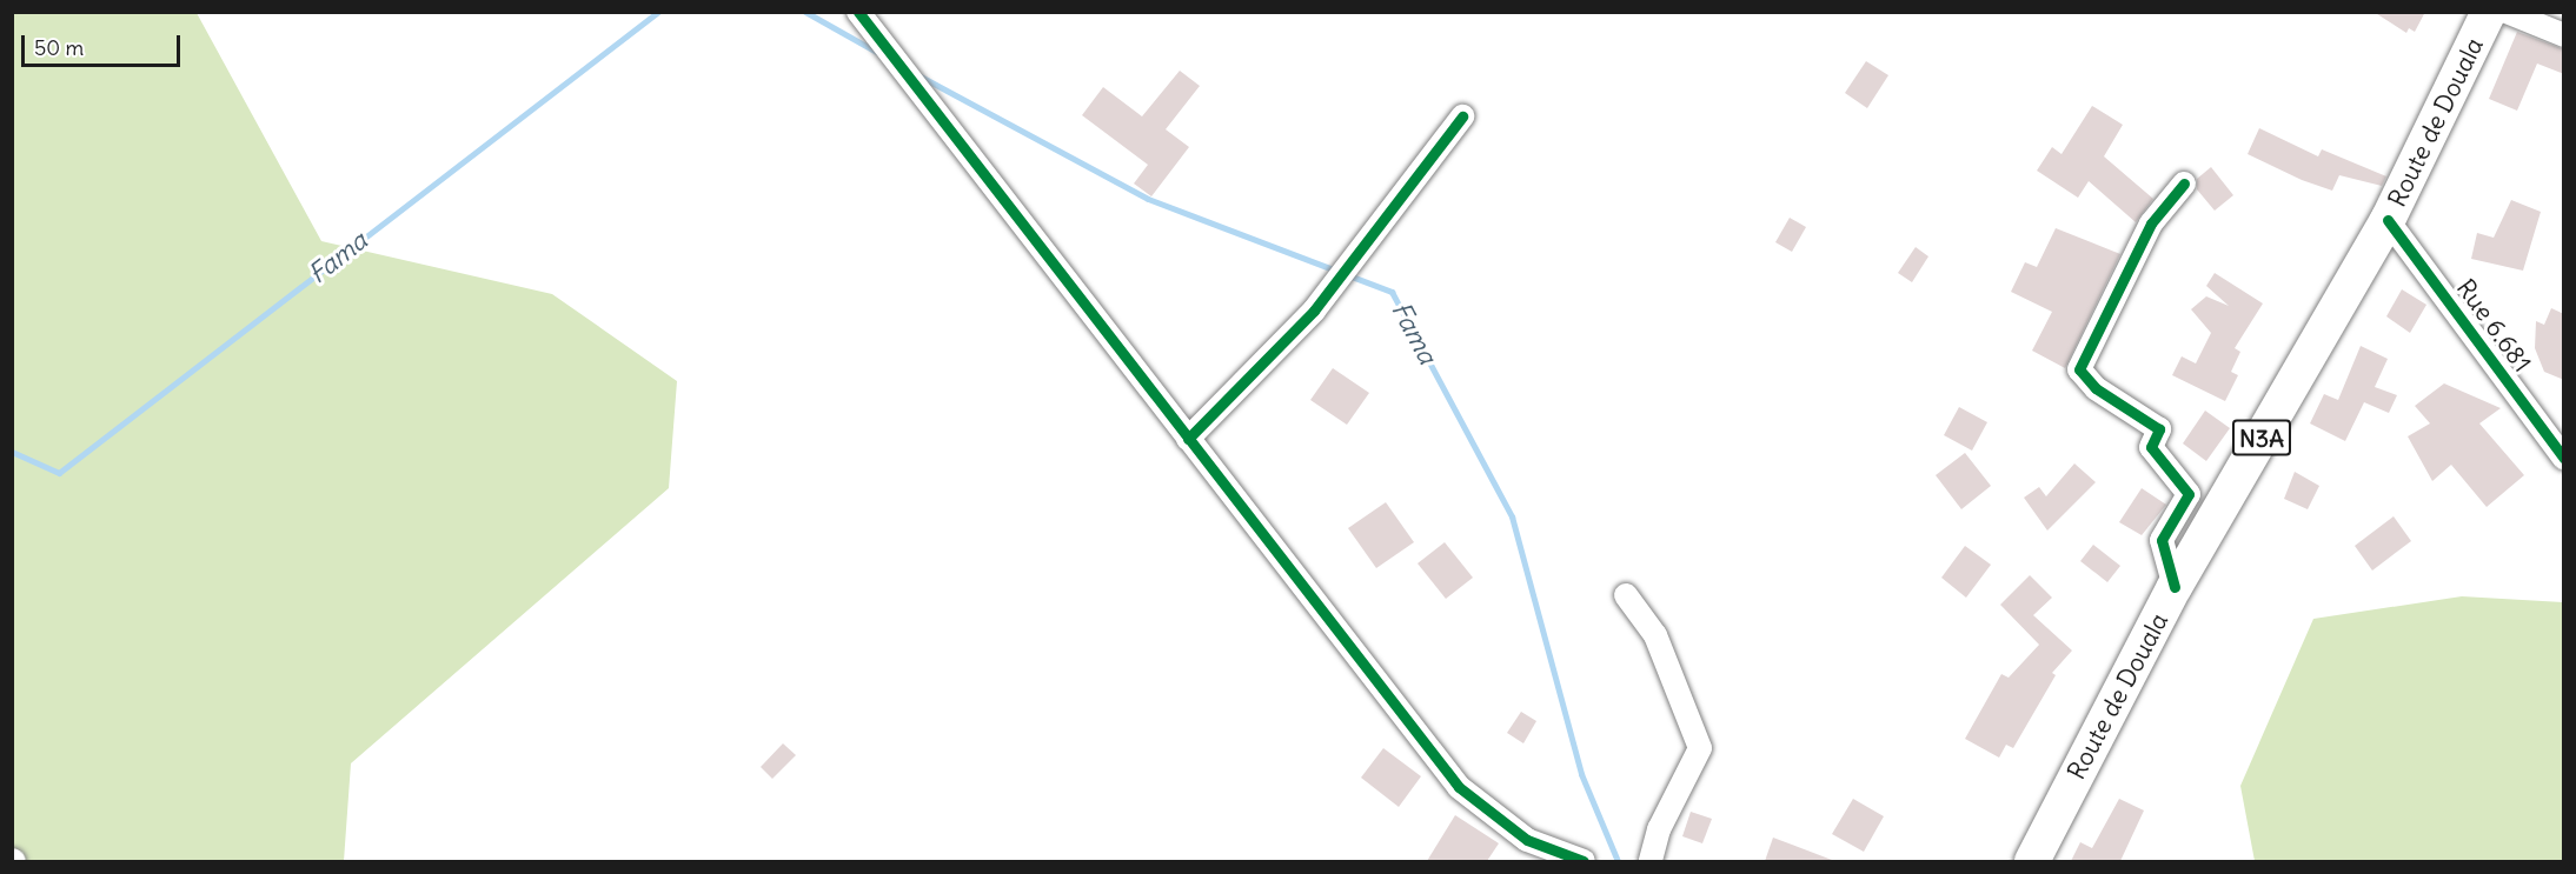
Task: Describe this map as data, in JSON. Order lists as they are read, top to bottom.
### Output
{
  "streets": {
    "highway": ["Route de Douala", "N3A"],
    "street": ["Rue 6.681"]
  },
  "crossings": [
    ["Route de Douala", "Rue 6.681"]
  ],
  "water": ["Fama"],
  "scale_bar": "50 m"
}
